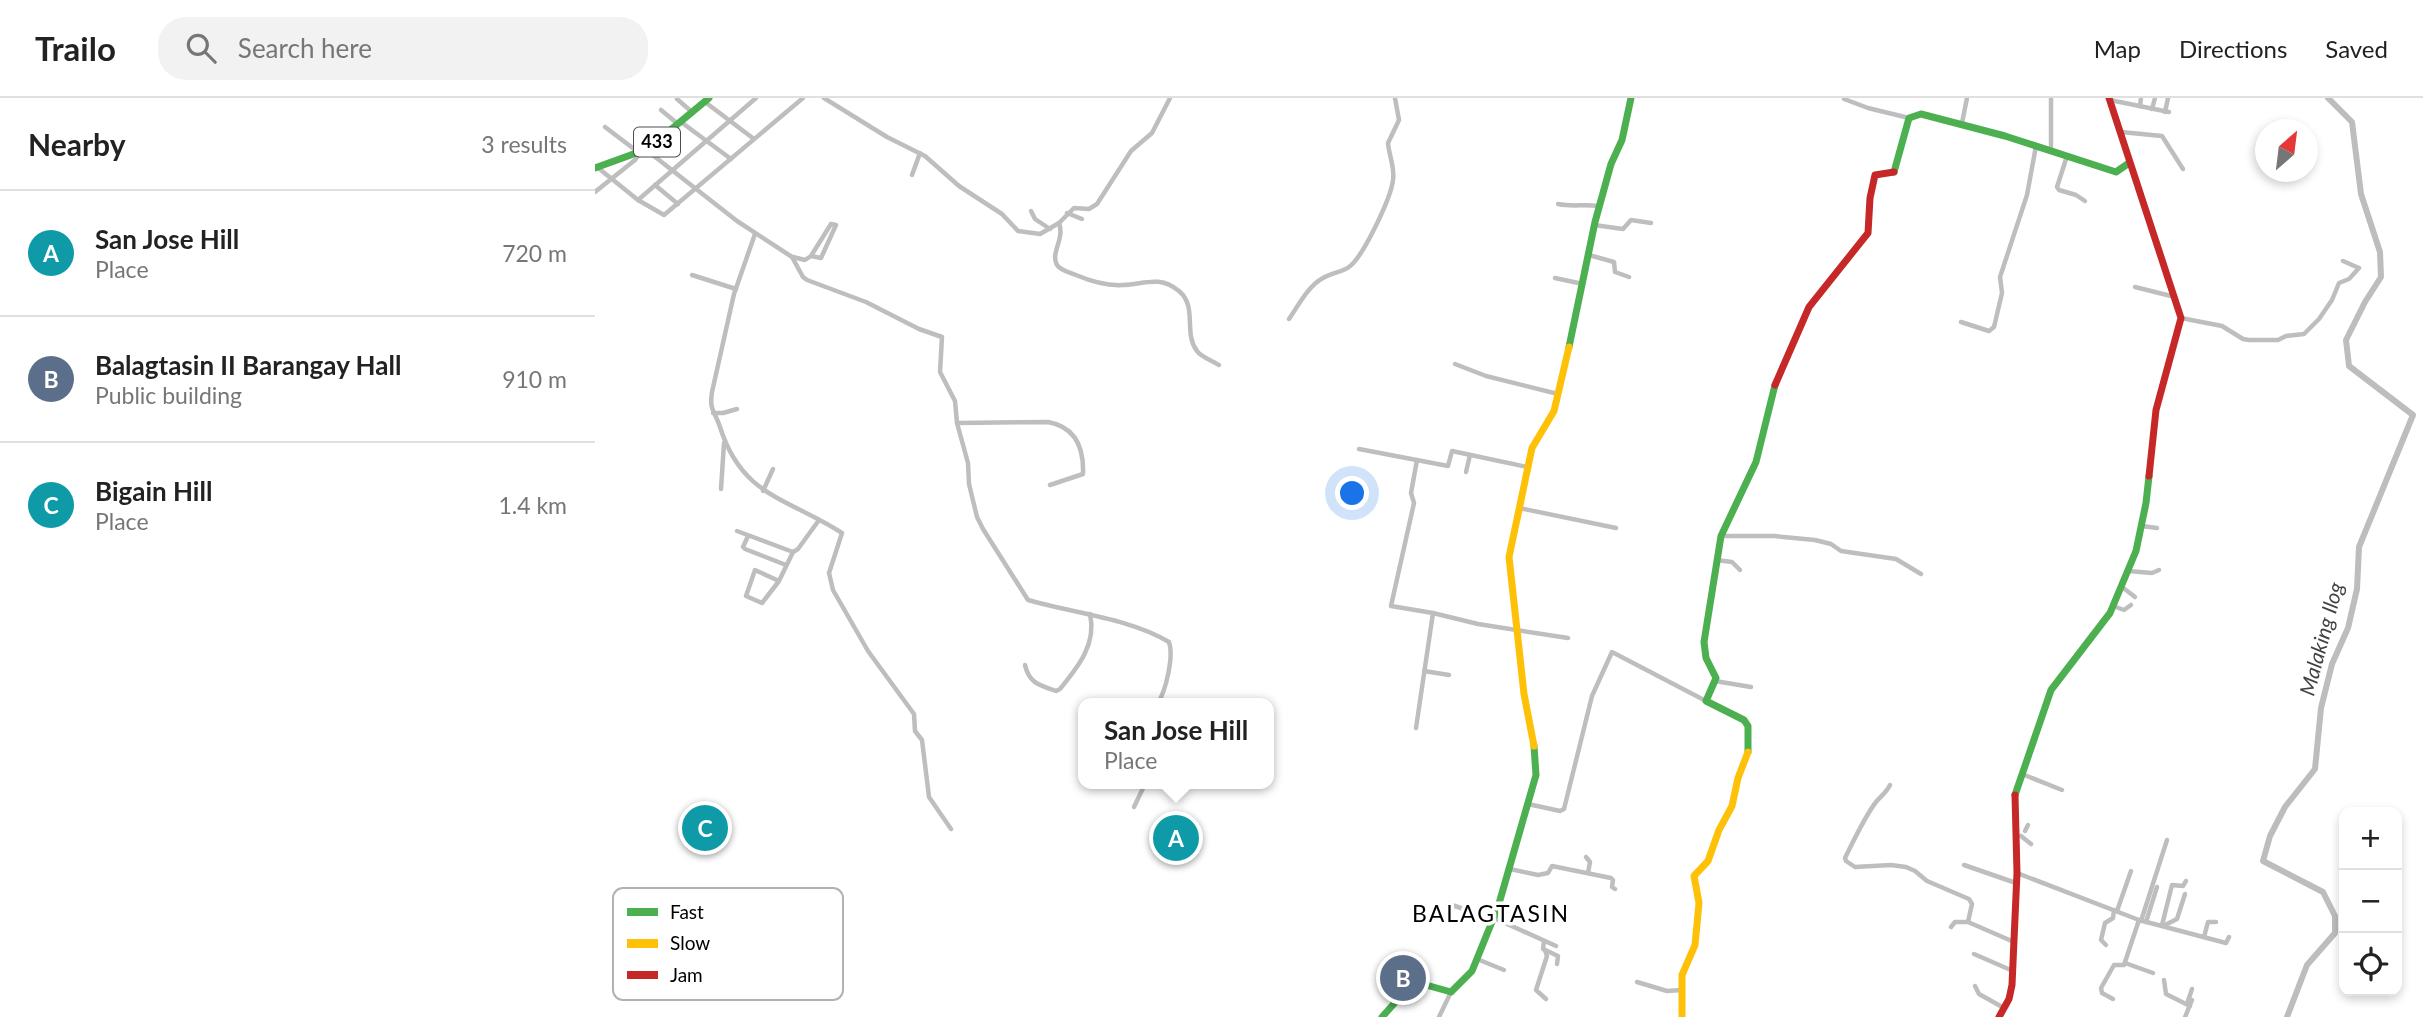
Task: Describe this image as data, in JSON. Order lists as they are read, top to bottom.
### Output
{
  "streets": {
    "street": ["433"]
  },
  "districts": ["BALAGTASIN"],
  "water": ["Malaking Ilog"],
  "legend": ["Fast", "Slow", "Jam"],
  "north": "top right",
  "page": {
    "header": "Trailo",
    "search": "Search here",
    "nav": ["Map", "Directions", "Saved"],
    "heading": ["Nearby", "3 results"],
    "list": [
      {
        "mark": "A",
        "name": "San Jose Hill",
        "note": "Place",
        "value": "720 m"
      },
      {
        "mark": "B",
        "name": "Balagtasin II Barangay Hall",
        "note": "Public building",
        "value": "910 m"
      },
      {
        "mark": "C",
        "name": "Bigain Hill",
        "note": "Place",
        "value": "1.4 km"
      }
    ],
    "popup": ["San Jose Hill", "Place"],
    "pins": ["C", "A", "B"],
    "map_buttons": ["+", "−"]
  }
}
